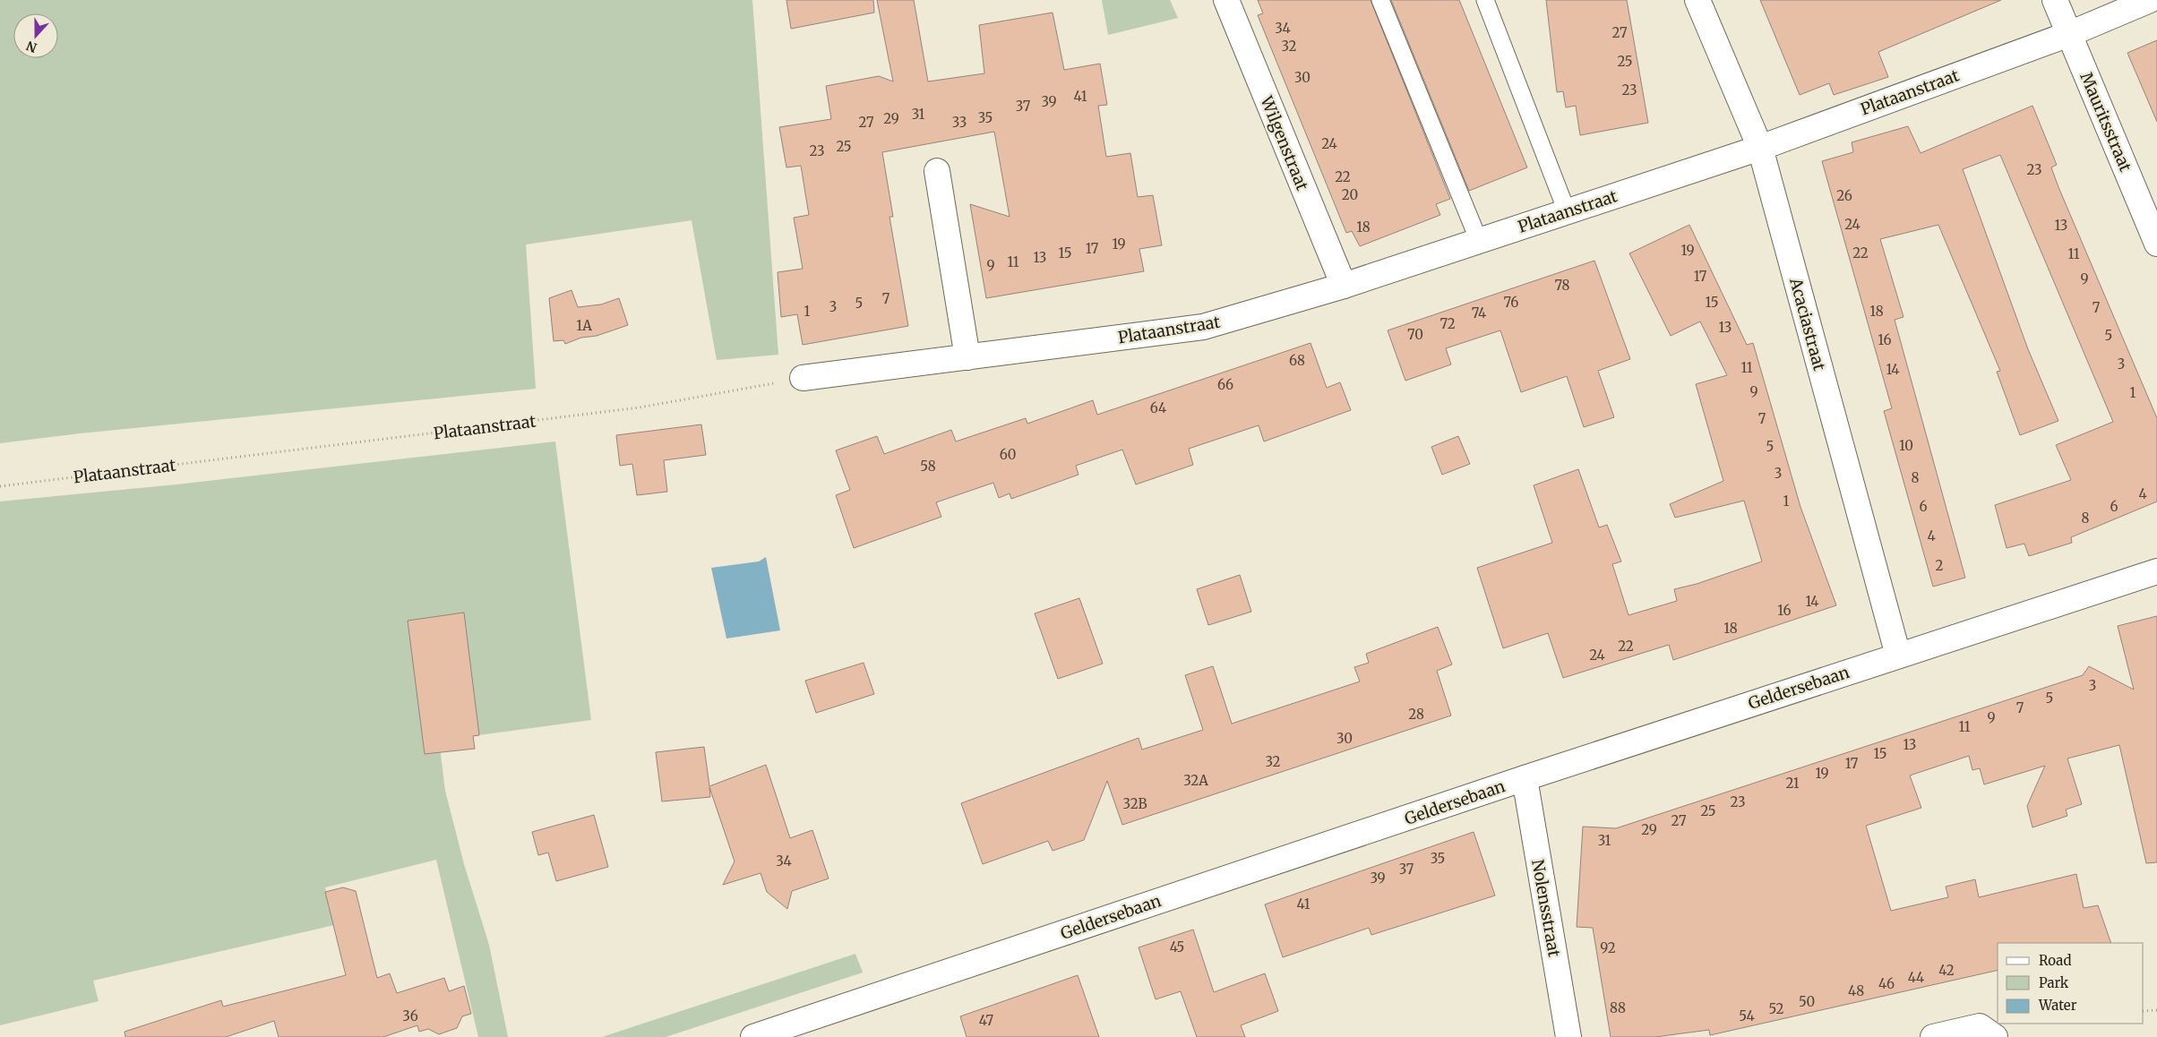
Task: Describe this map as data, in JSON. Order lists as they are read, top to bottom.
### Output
{
  "streets": {
    "street": [
      "Plataanstraat",
      "Mauritsstraat",
      "Wilgenstraat",
      "Acaciastraat",
      "Geldersebaan",
      "Nolensstraat"
    ]
  },
  "crossings": [
    ["Plataanstraat", "Mauritsstraat"],
    ["Plataanstraat", "Wilgenstraat"],
    ["Plataanstraat", "Acaciastraat"],
    ["Acaciastraat", "Geldersebaan"],
    ["Geldersebaan", "Nolensstraat"]
  ],
  "house_numbers": [
    "34",
    "27",
    "32",
    "25",
    "30",
    "23",
    "41",
    "39",
    "37",
    "31",
    "35",
    "29",
    "27",
    "33",
    "24",
    "25",
    "23",
    "23",
    "22",
    "20",
    "26",
    "24",
    "13",
    "18",
    "19",
    "17",
    "19",
    "15",
    "22",
    "11",
    "13",
    "11",
    "9",
    "17",
    "9",
    "78",
    "7",
    "76",
    "15",
    "5",
    "3",
    "7",
    "1",
    "18",
    "74",
    "72",
    "1A",
    "13",
    "70",
    "5",
    "16",
    "68",
    "3",
    "11",
    "14",
    "66",
    "9",
    "1",
    "64",
    "7",
    "10",
    "5",
    "60",
    "58",
    "3",
    "8",
    "4",
    "1",
    "6",
    "6",
    "8",
    "4",
    "2",
    "14",
    "16",
    "18",
    "22",
    "24",
    "3",
    "5",
    "7",
    "28",
    "9",
    "11",
    "30",
    "13",
    "15",
    "32",
    "17",
    "19",
    "32A",
    "21",
    "23",
    "32B",
    "25",
    "27",
    "29",
    "31",
    "35",
    "34",
    "37",
    "39",
    "41",
    "45",
    "92",
    "42",
    "44",
    "46",
    "48",
    "50",
    "88",
    "52",
    "36",
    "54",
    "47"
  ],
  "legend": ["Road", "Park", "Water"],
  "north": "bottom"
}
